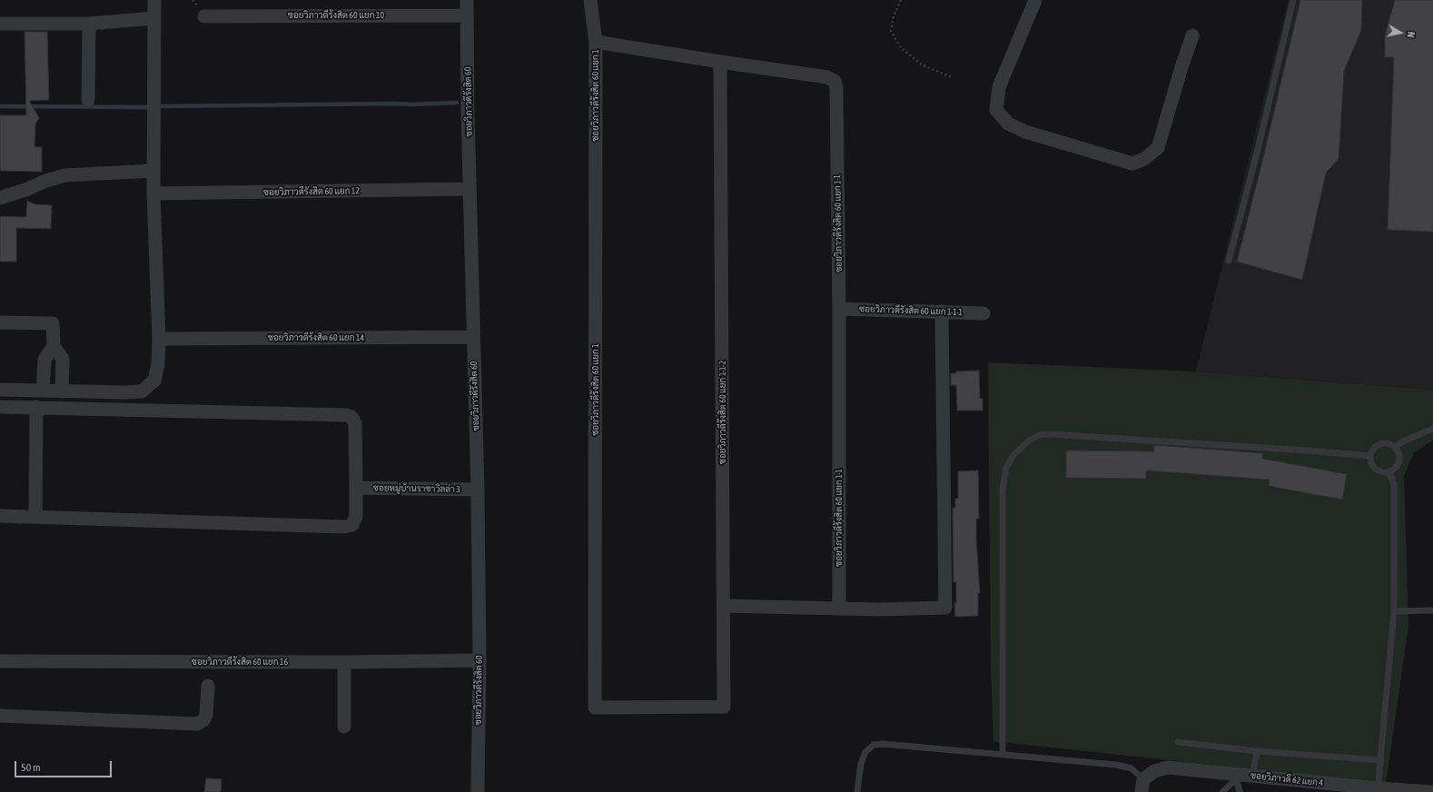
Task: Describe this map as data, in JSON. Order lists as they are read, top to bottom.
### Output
{
  "streets": {
    "street": [
      "ซอยวิภาวดีรังสิต 60 แยก 10",
      "ซอยวิภาวดีรังสิต 60 แยก 1",
      "ซอยวิภาวดีรังสิต 60",
      "ซอยวิภาวดีรังสิต 60 แยก 12",
      "ซอยวิภาวดีรังสิต 60 แยก 1-1",
      "ซอยวิภาวดีรังสิต 60 แยก 1-1-1",
      "ซอยวิภาวดีรังสิต 60 แยก 14",
      "ซอยวิภาวดีรังสิต 60 แยก 1-1-2",
      "ซอยหมู่บ้านราชาวิลล่า 3",
      "ซอยวิภาวดีรังสิต 60 แยก 16",
      "ซอยวิภาวดี 62 แยก 4"
    ]
  },
  "crossings": [
    ["ซอยวิภาวดีรังสิต 60 แยก 10", "ซอยวิภาวดีรังสิต 60"],
    ["ซอยวิภาวดีรังสิต 60 แยก 1", "ซอยวิภาวดีรังสิต 60 แยก 1-1"],
    ["ซอยวิภาวดีรังสิต 60 แยก 1", "ซอยวิภาวดีรังสิต 60 แยก 1-1-2"],
    ["ซอยวิภาวดีรังสิต 60", "ซอยวิภาวดีรังสิต 60 แยก 12"],
    ["ซอยวิภาวดีรังสิต 60", "ซอยวิภาวดีรังสิต 60 แยก 14"],
    ["ซอยวิภาวดีรังสิต 60", "ซอยหมู่บ้านราชาวิลล่า 3"],
    ["ซอยวิภาวดีรังสิต 60", "ซอยวิภาวดีรังสิต 60 แยก 16"],
    ["ซอยวิภาวดีรังสิต 60 แยก 1-1", "ซอยวิภาวดีรังสิต 60 แยก 1-1-1"],
    ["ซอยวิภาวดีรังสิต 60 แยก 1-1", "ซอยวิภาวดีรังสิต 60 แยก 1-1-2"]
  ],
  "scale_bar": "50 m",
  "north": "right"
}
